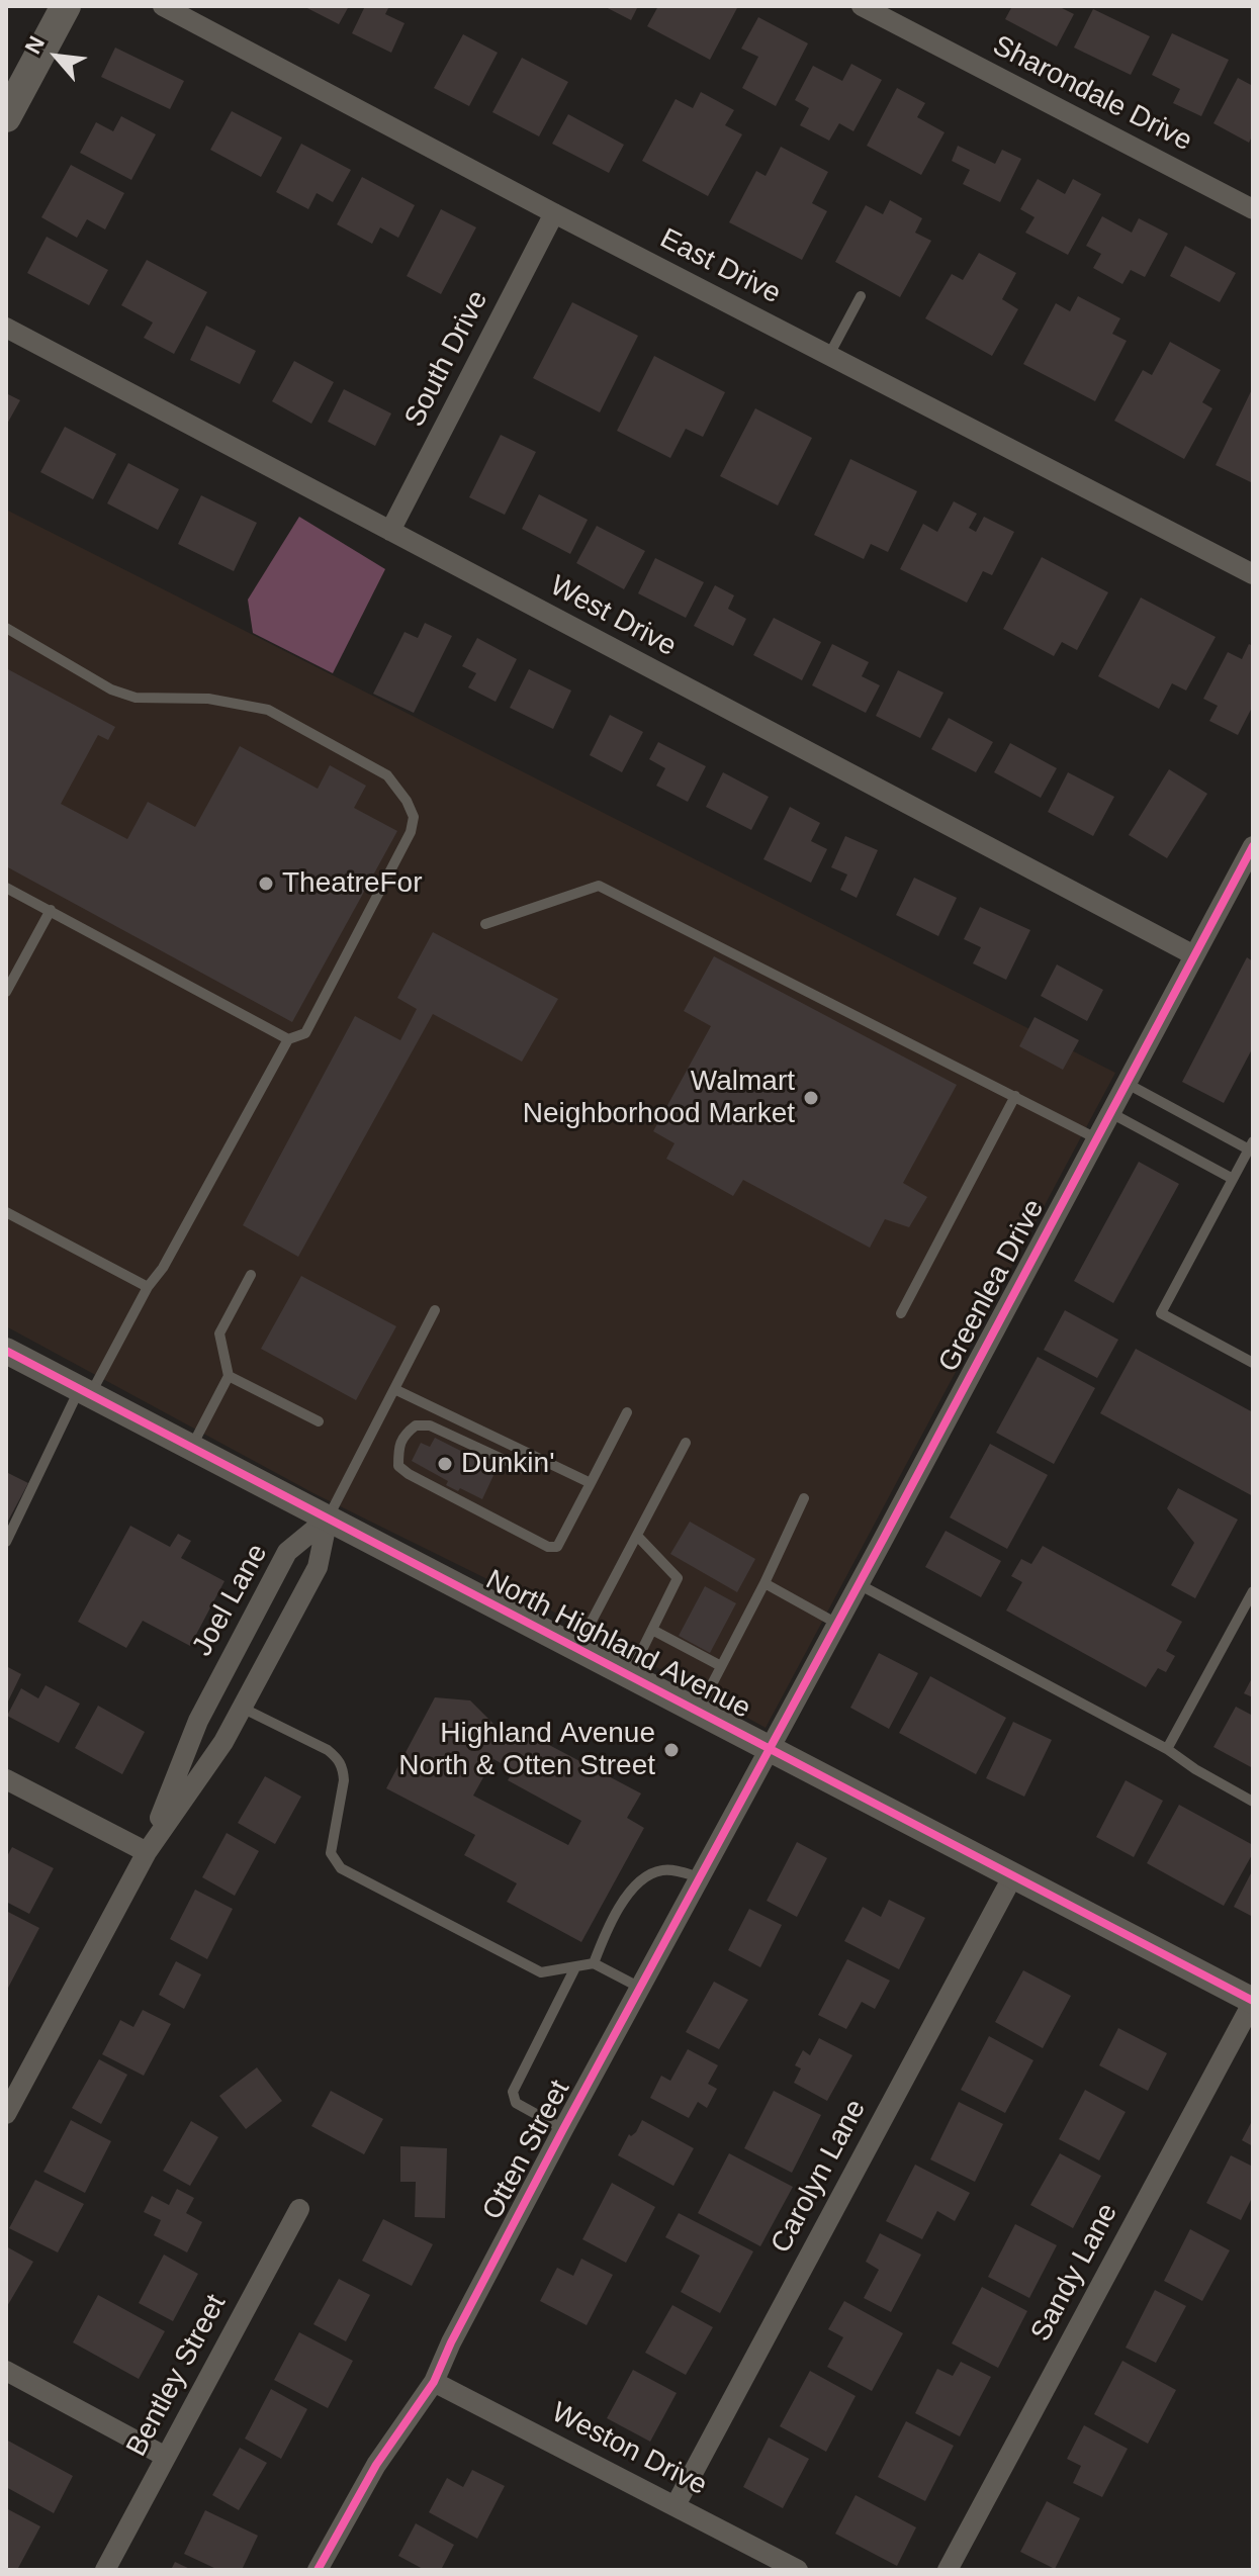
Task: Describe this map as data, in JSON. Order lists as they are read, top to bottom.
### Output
{
  "streets": {
    "street": [
      "Sharondale Drive",
      "East Drive",
      "South Drive",
      "West Drive",
      "Greenlea Drive",
      "Joel Lane",
      "North Highland Avenue",
      "Otten Street",
      "Carolyn Lane",
      "Sandy Lane",
      "Bentley Street",
      "Weston Drive"
    ]
  },
  "crossings": [
    ["East Drive", "South Drive"],
    ["South Drive", "West Drive"],
    ["West Drive", "Greenlea Drive"],
    ["Greenlea Drive", "North Highland Avenue"],
    ["Greenlea Drive", "Otten Street"],
    ["Joel Lane", "North Highland Avenue"],
    ["North Highland Avenue", "Otten Street"],
    ["North Highland Avenue", "Carolyn Lane"],
    ["North Highland Avenue", "Sandy Lane"],
    ["Otten Street", "Weston Drive"],
    ["Carolyn Lane", "Weston Drive"]
  ],
  "places": [
    "TheatreFor",
    "Walmart Neighborhood Market",
    "Dunkin'",
    "Highland Avenue North & Otten Street"
  ],
  "north": "top left"
}
